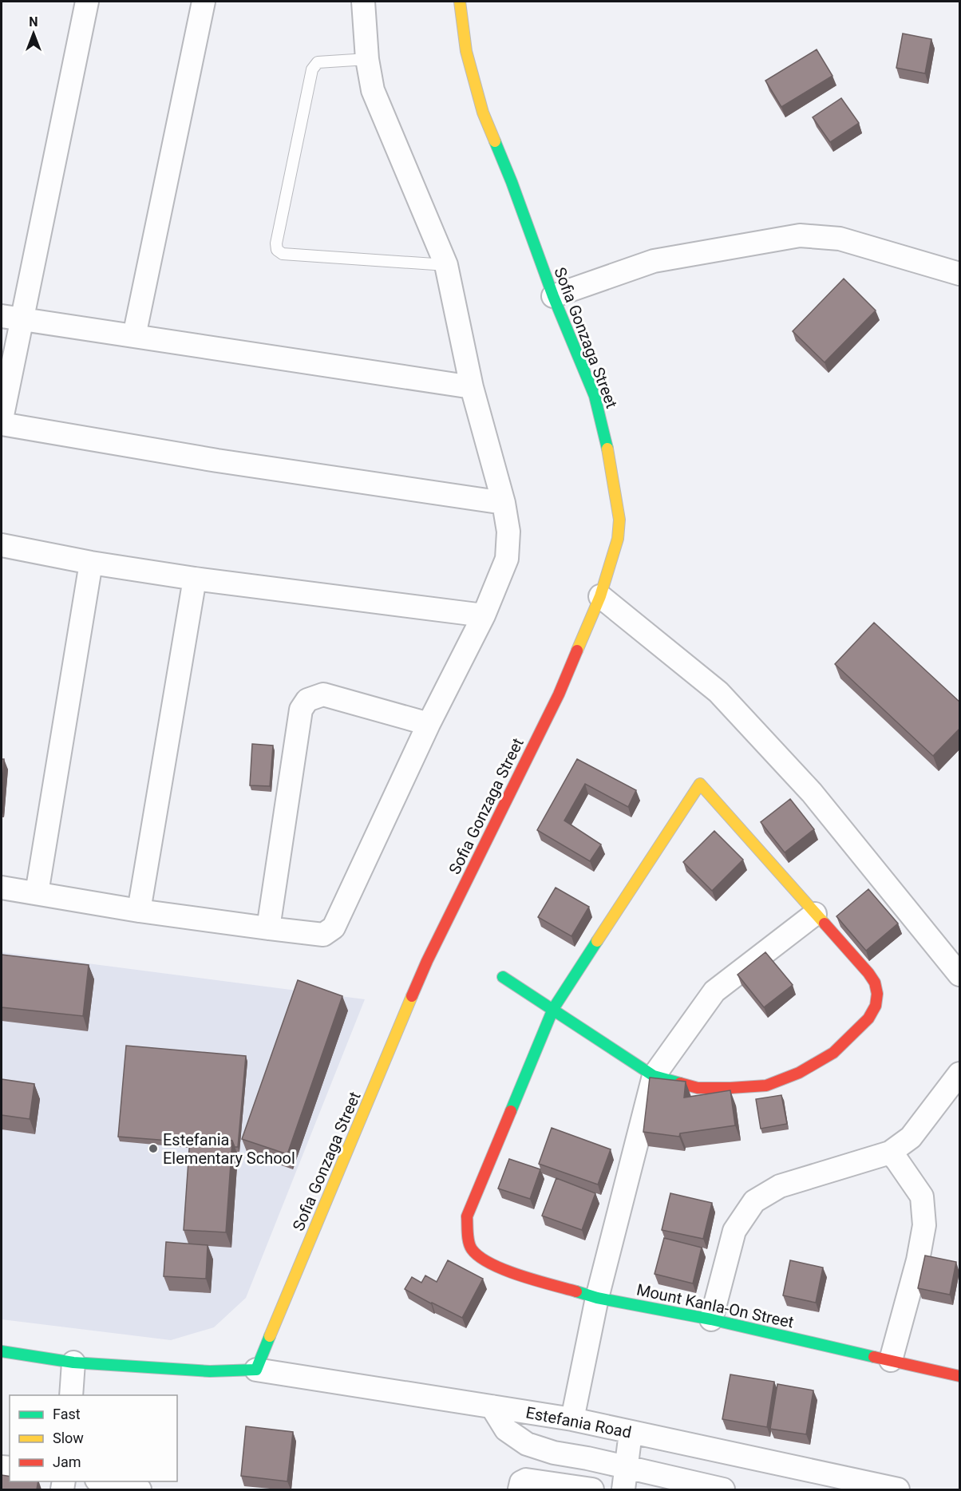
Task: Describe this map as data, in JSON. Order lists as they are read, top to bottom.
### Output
{
  "streets": {
    "street": ["Sofia Gonzaga Street", "Mount Kanla-On Street", "Estefania Road"]
  },
  "crossings": [
    ["Sofia Gonzaga Street", "Estefania Road"]
  ],
  "places": ["Estefania Elementary School"],
  "legend": ["Fast", "Slow", "Jam"],
  "north": "top"
}
